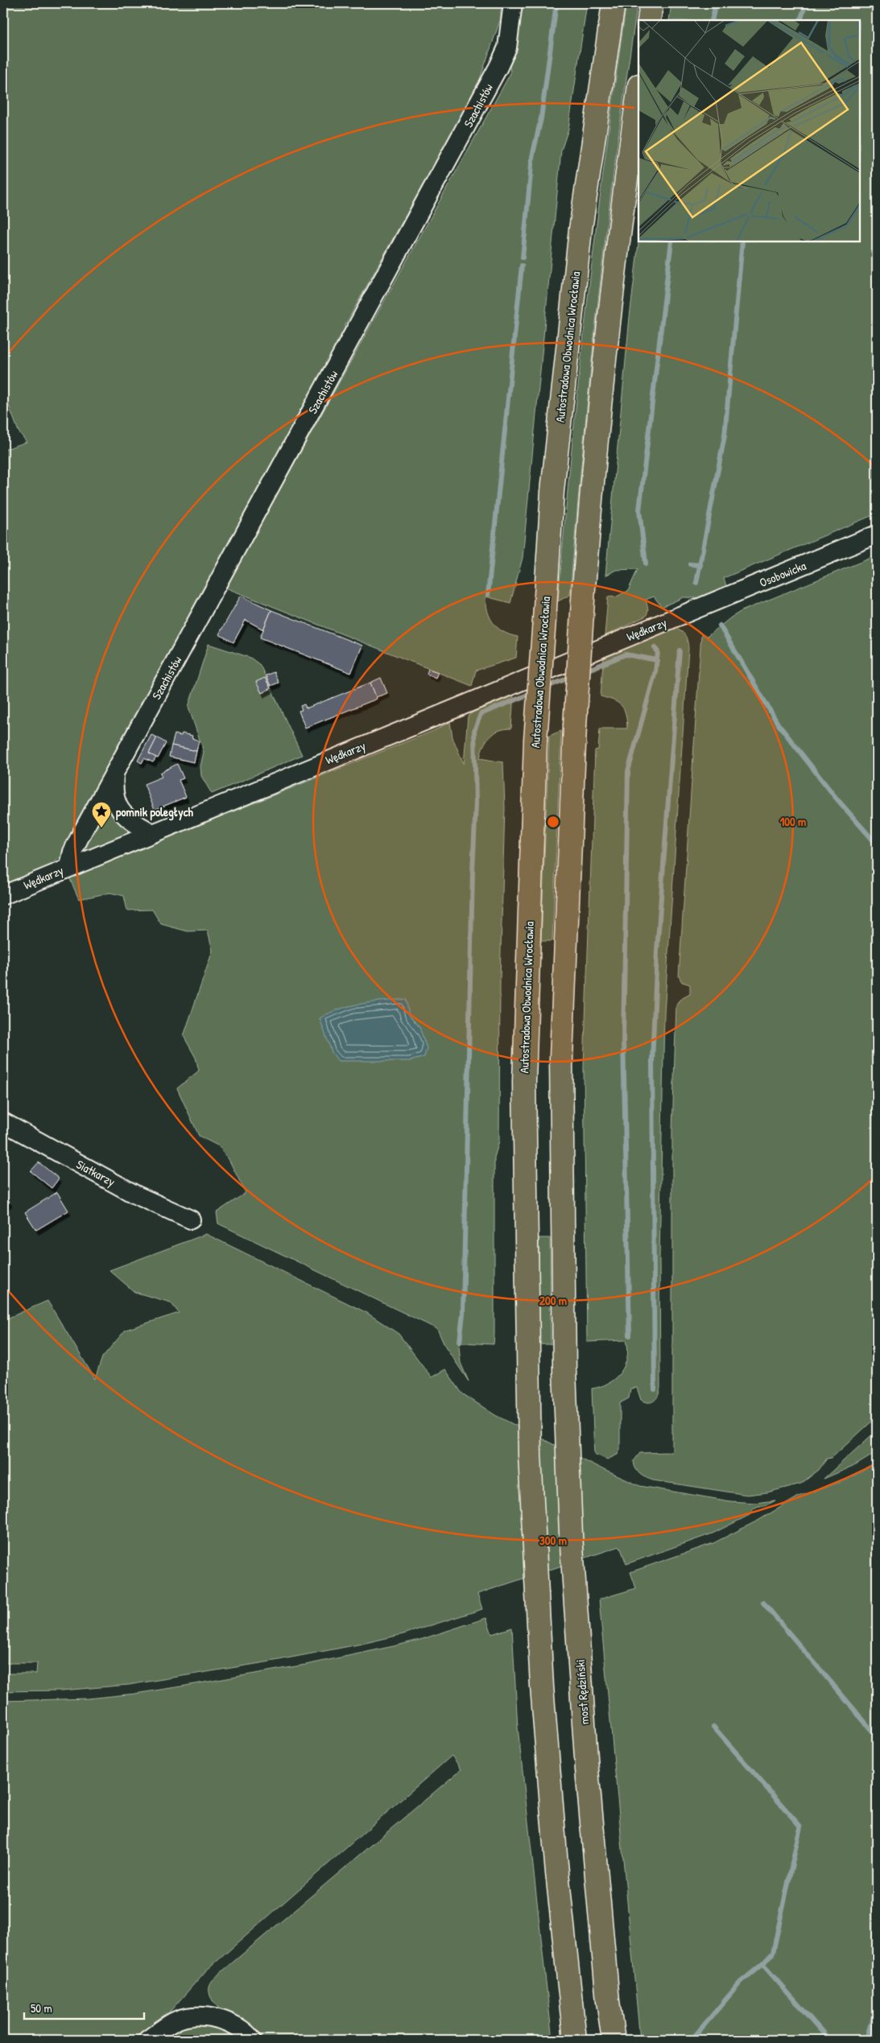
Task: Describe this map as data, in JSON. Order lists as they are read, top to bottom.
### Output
{
  "streets": {
    "highway": ["Autostradowa Obwodnica Wrocławia", "most Rędziński"],
    "street": [
      "Szachistów",
      "Osobowicka",
      "Wędkarzy",
      "Siatkarzy"
    ]
  },
  "crossings": [
    ["Szachistów", "Wędkarzy"],
    ["Osobowicka", "Wędkarzy"]
  ],
  "places": {
    "place": ["pomnik poległych"]
  },
  "scale_bar": "50 m",
  "rings": ["100 m", "200 m", "300 m"]
}
